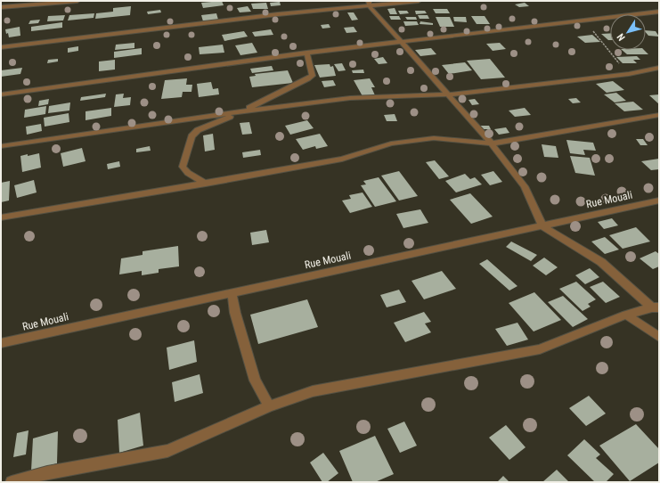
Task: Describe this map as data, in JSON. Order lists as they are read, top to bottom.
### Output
{
  "streets": {
    "street": ["Rue Mouali"]
  },
  "north": "bottom left"
}
